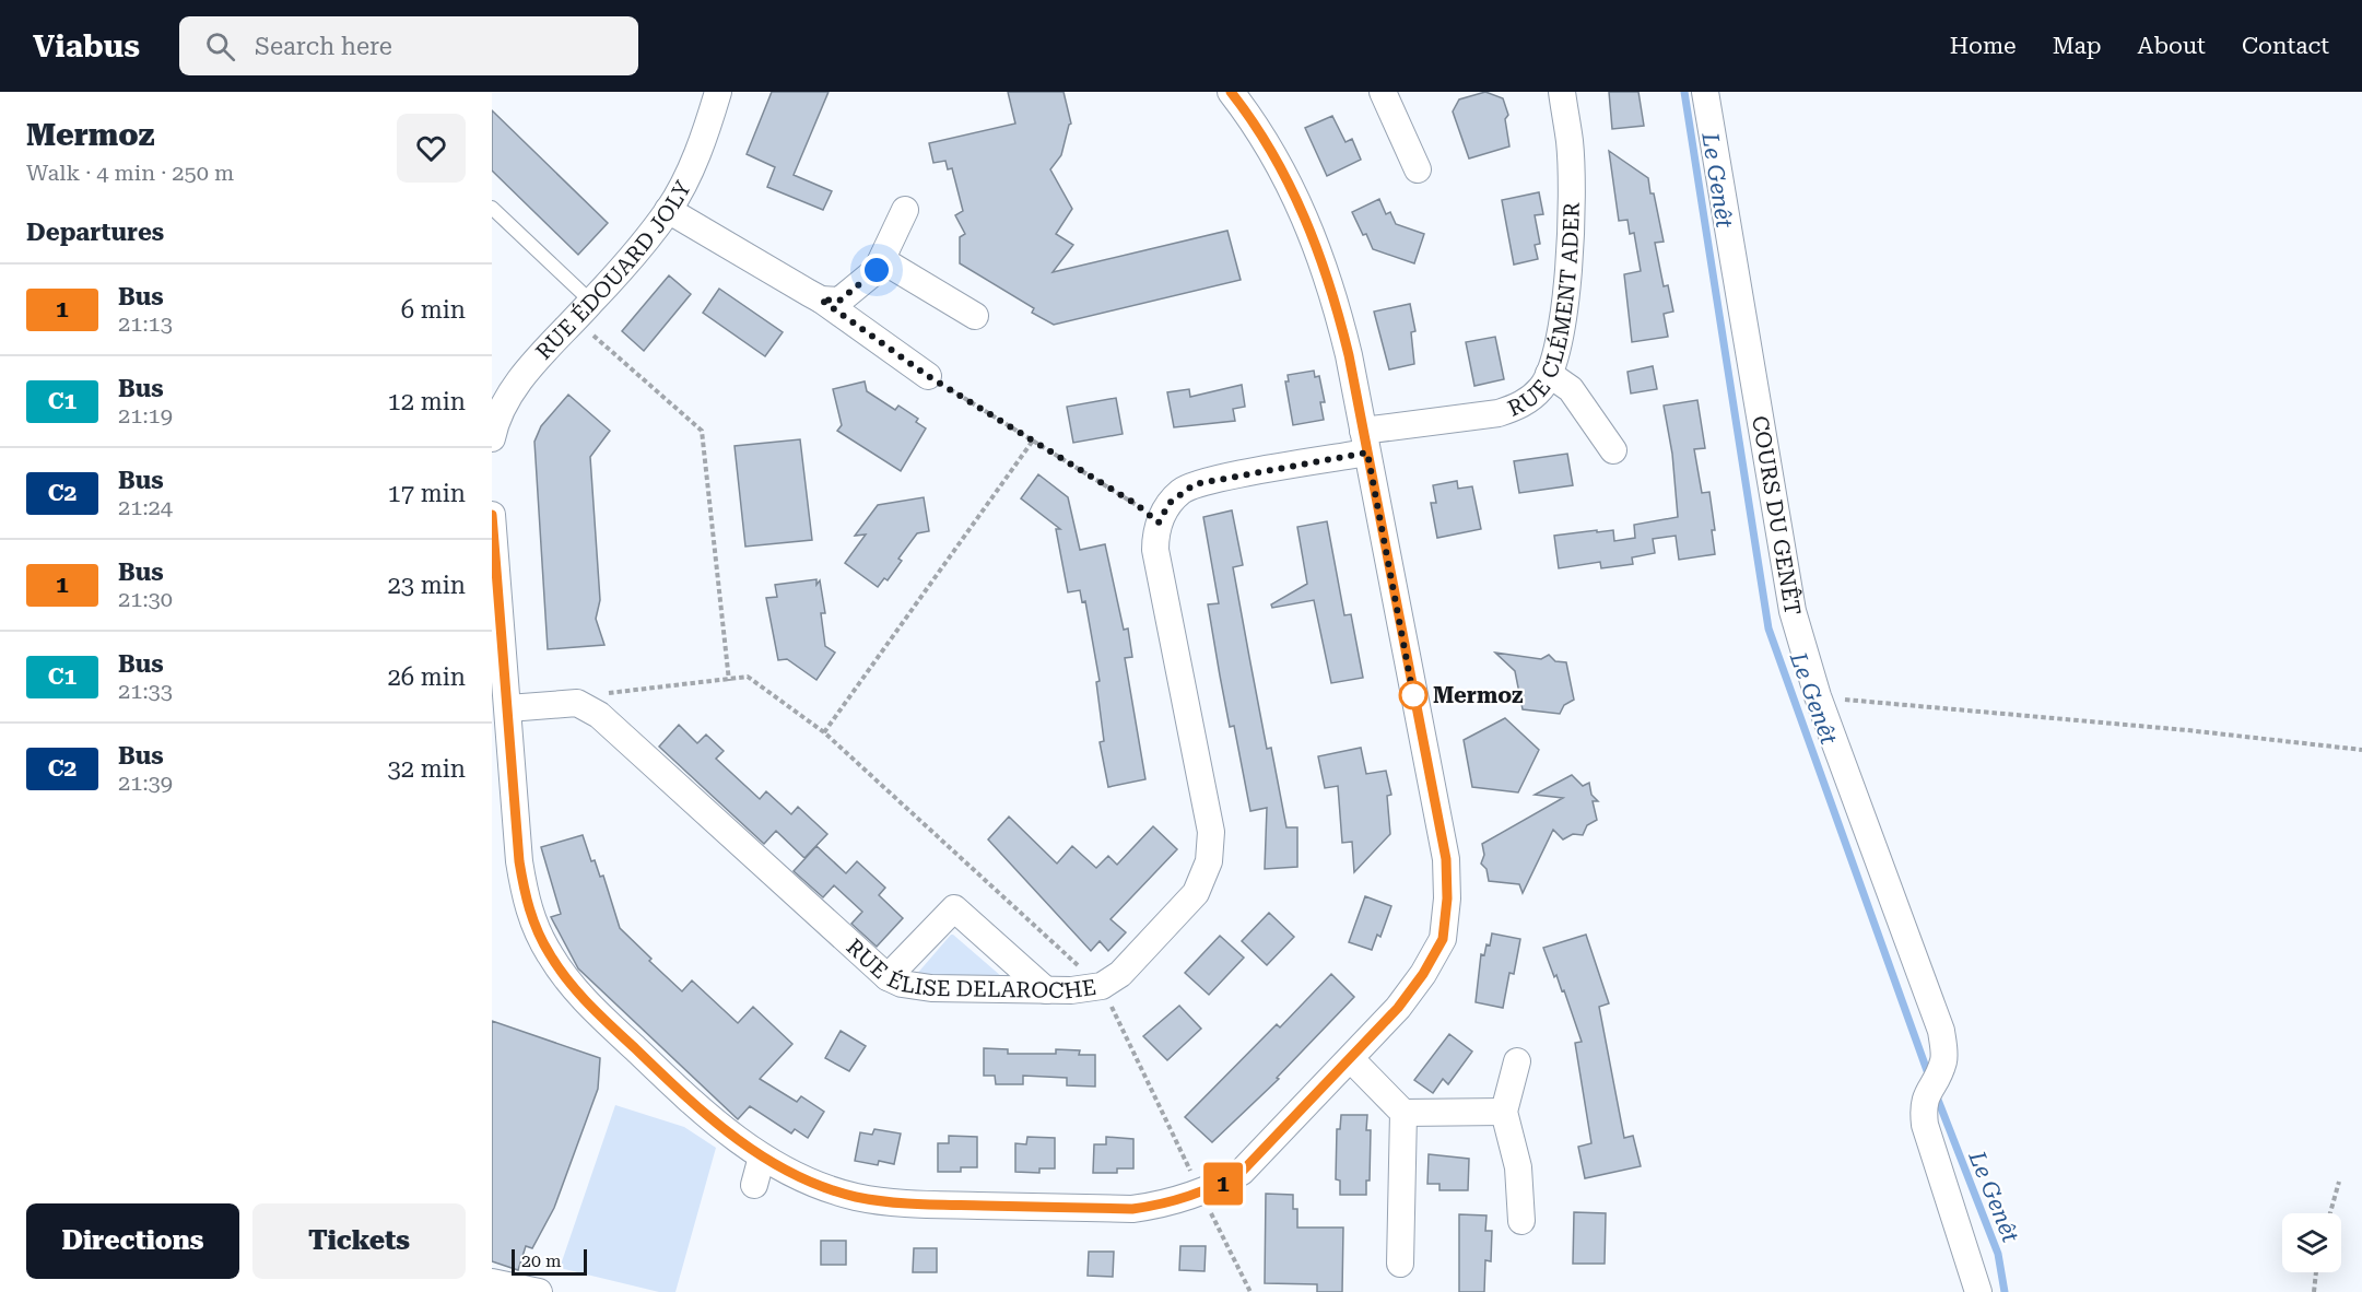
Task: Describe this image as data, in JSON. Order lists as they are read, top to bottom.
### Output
{
  "streets": {
    "street": [
      "RUE ÉDOUARD JOLY",
      "RUE CLÉMENT ADER",
      "COURS DU GENÊT",
      "RUE ÉLISE DELAROCHE"
    ]
  },
  "water": ["Le Genêt"],
  "places": ["Mermoz"],
  "lines": ["bus line 1"],
  "scale_bar": "20 m",
  "page": {
    "header": "Viabus",
    "search": "Search here",
    "nav": [
      "Home",
      "Map",
      "About",
      "Contact"
    ],
    "heading": [
      ["Mermoz", "Walk · 4 min · 250 m"],
      "Departures"
    ],
    "on_map": "1",
    "list": [
      {
        "mark": "1",
        "name": "Bus",
        "note": "21:13",
        "value": "6 min"
      },
      {
        "mark": "C1",
        "name": "Bus",
        "note": "21:19",
        "value": "12 min"
      },
      {
        "mark": "C2",
        "name": "Bus",
        "note": "21:24",
        "value": "17 min"
      },
      {
        "mark": "1",
        "name": "Bus",
        "note": "21:30",
        "value": "23 min"
      },
      {
        "mark": "C1",
        "name": "Bus",
        "note": "21:33",
        "value": "26 min"
      },
      {
        "mark": "C2",
        "name": "Bus",
        "note": "21:39",
        "value": "32 min"
      }
    ],
    "buttons": ["Directions", "Tickets"],
    "scale": "20 m"
  }
}
